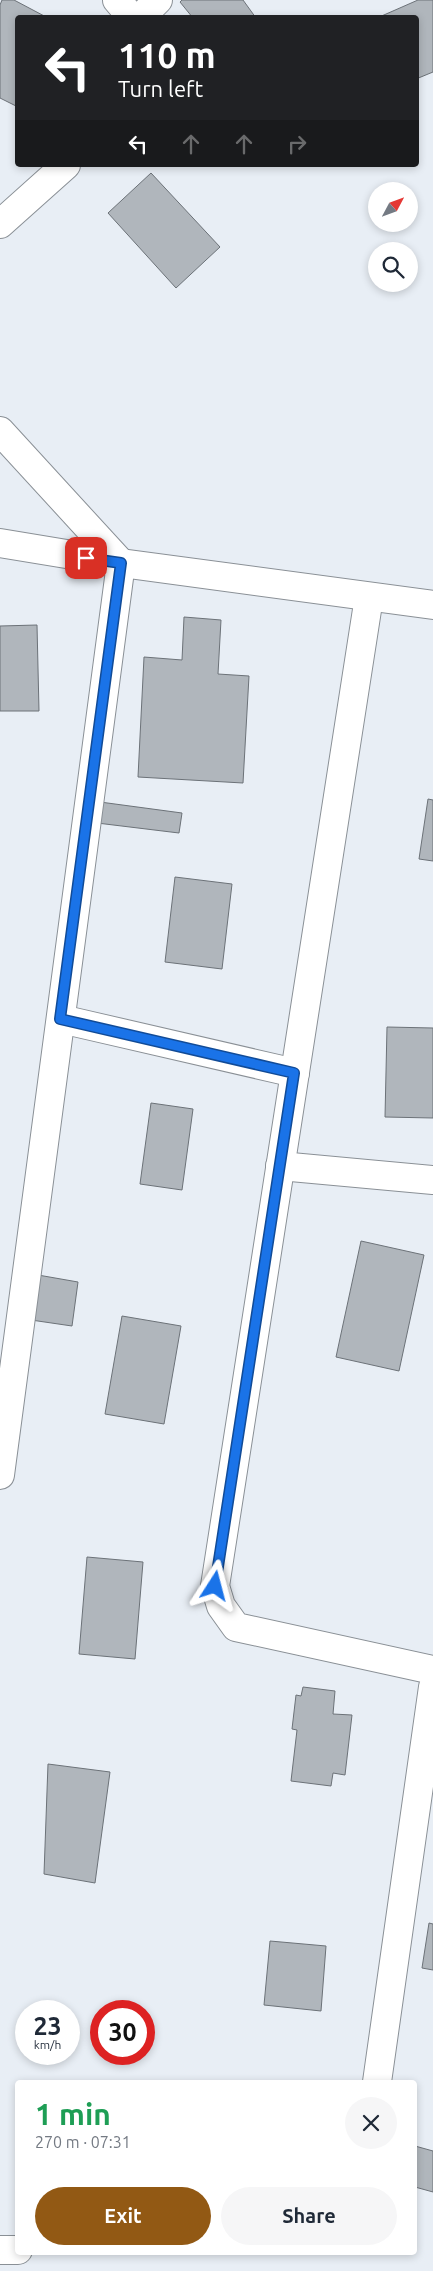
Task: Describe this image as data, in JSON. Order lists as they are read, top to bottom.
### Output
{
  "north": "top right",
  "page": {
    "turn": ["110 m", "Turn left"],
    "speed": "23 km/h",
    "limit": "30",
    "heading": ["1 min", "270 m · 07:31"],
    "buttons": ["Exit", "Share"]
  }
}
